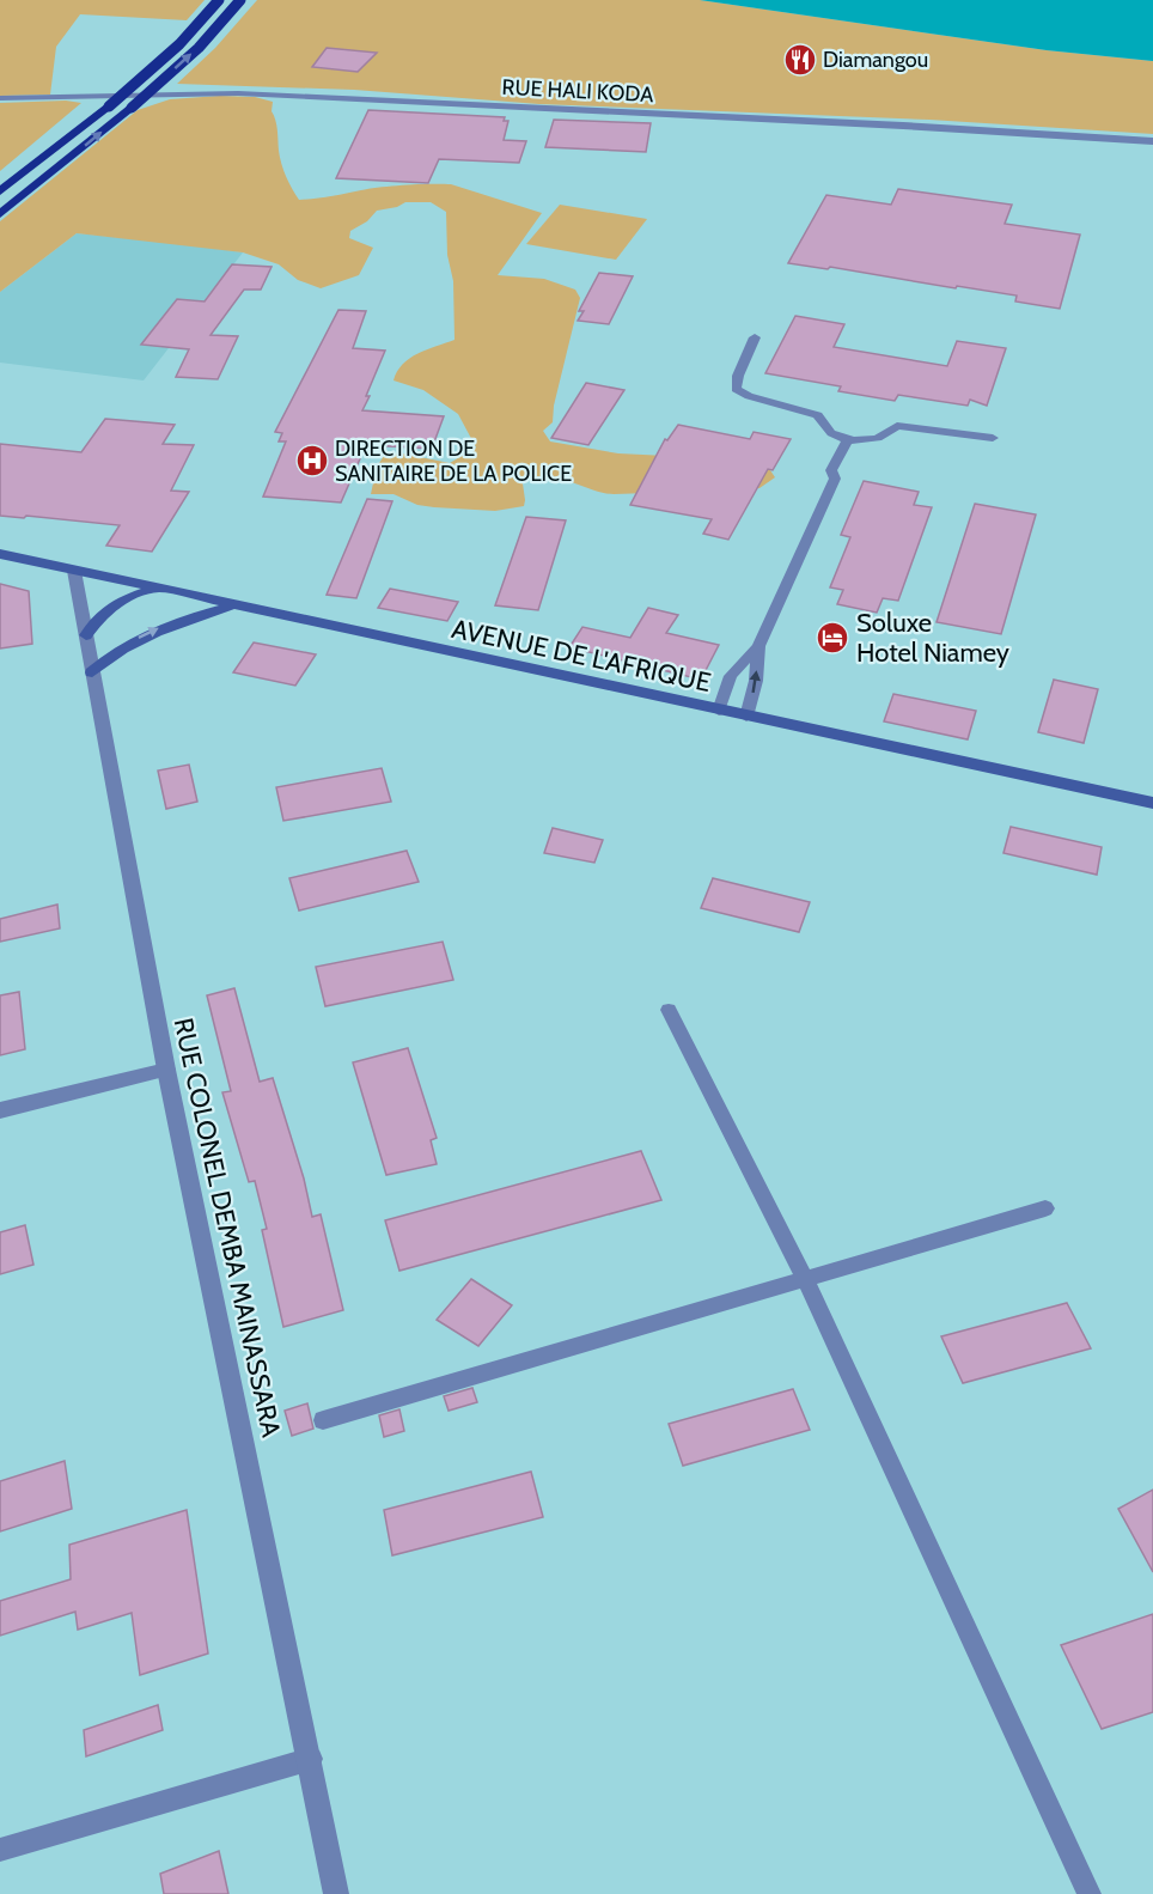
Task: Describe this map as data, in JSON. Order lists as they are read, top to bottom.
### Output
{
  "streets": {
    "main road": ["AVENUE DE L'AFRIQUE"],
    "street": ["RUE HALI KODA", "RUE COLONEL DEMBA MAINASSARA"]
  },
  "crossings": [
    ["AVENUE DE L'AFRIQUE", "RUE COLONEL DEMBA MAINASSARA"]
  ],
  "places": {
    "restaurant": ["Diamangou"],
    "hospital": ["DIRECTION DE SANITAIRE DE LA POLICE"],
    "hotel": ["Soluxe Hotel Niamey"]
  }
}
